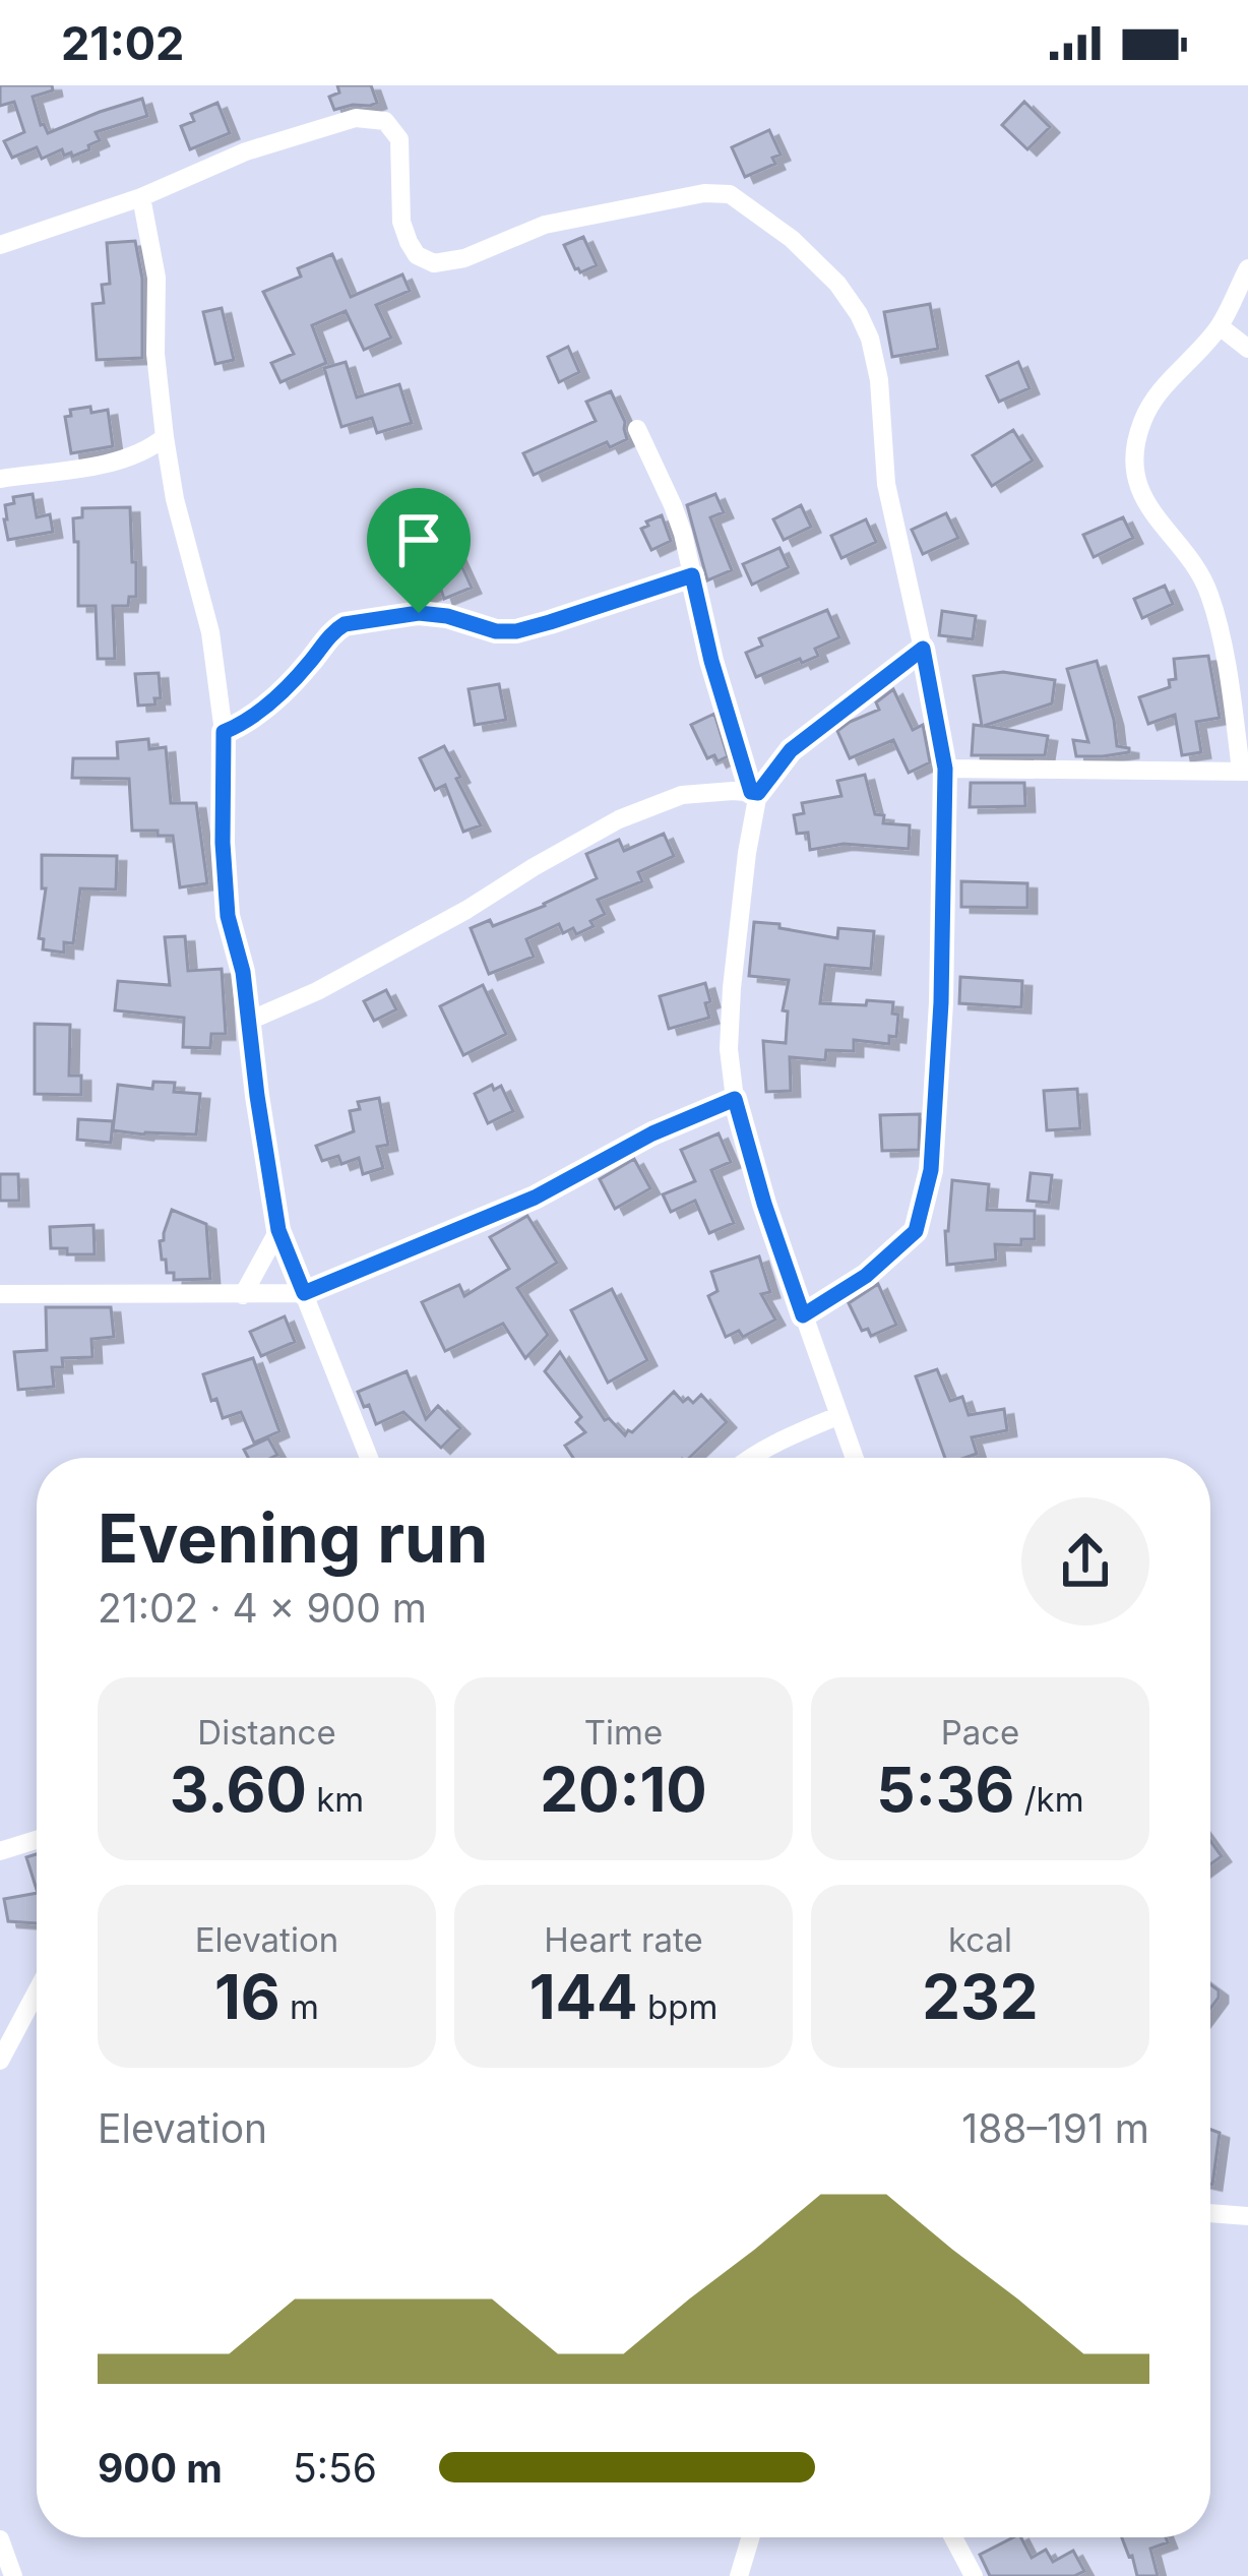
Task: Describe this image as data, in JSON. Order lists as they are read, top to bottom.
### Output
{
  "page": {
    "status": "21:02",
    "heading": ["Evening run", "21:02 · 4 × 900 m"],
    "stats": [
      ["Distance", "3.60 km"],
      ["Time", "20:10"],
      ["Pace", "5:36 /km"],
      ["Elevation", "16 m"],
      ["Heart rate", "144 bpm"],
      ["kcal", "232"]
    ],
    "chart": ["Elevation", "188–191 m"],
    "list": [
      {
        "name": "900 m",
        "note": "5:56"
      }
    ]
  }
}
